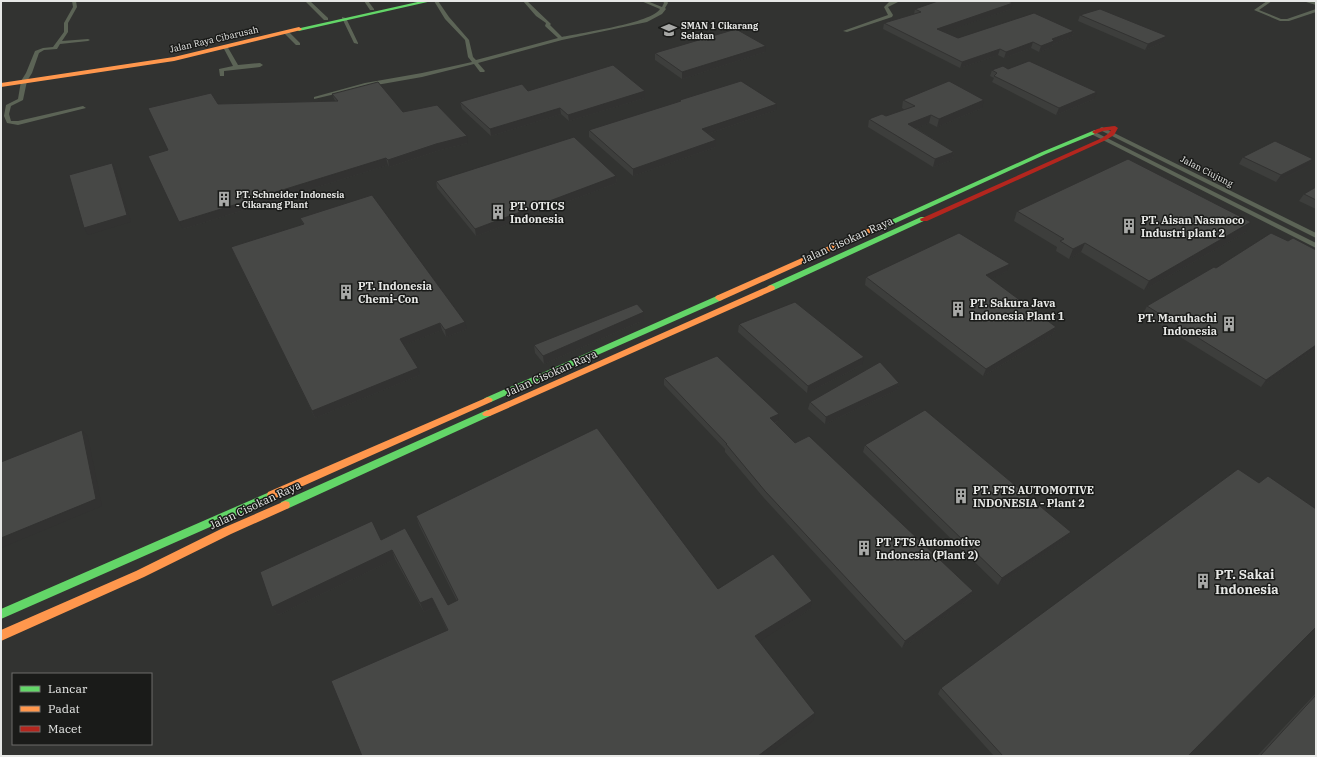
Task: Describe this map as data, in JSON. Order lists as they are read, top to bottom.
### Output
{
  "streets": {
    "street": ["Jalan Raya Cibarusah", "Jalan Ciujung", "Jalan Cisokan Raya"]
  },
  "crossings": [
    ["Jalan Ciujung", "Jalan Cisokan Raya"]
  ],
  "places": {
    "school or university": ["SMAN 1 Cikarang Selatan"],
    "building": [
      "PT. Schneider Indonesia - Cikarang Plant",
      "PT. OTICS Indonesia",
      "PT. Aisan Nasmoco Industri plant 2",
      "PT. Indonesia Chemi-Con",
      "PT. Sakura Java Indonesia Plant 1",
      "PT. Maruhachi Indonesia",
      "PT. FTS AUTOMOTIVE INDONESIA - Plant 2",
      "PT FTS Automotive Indonesia (Plant 2)",
      "PT. Sakai Indonesia"
    ]
  },
  "legend": ["Lancar", "Padat", "Macet"]
}
